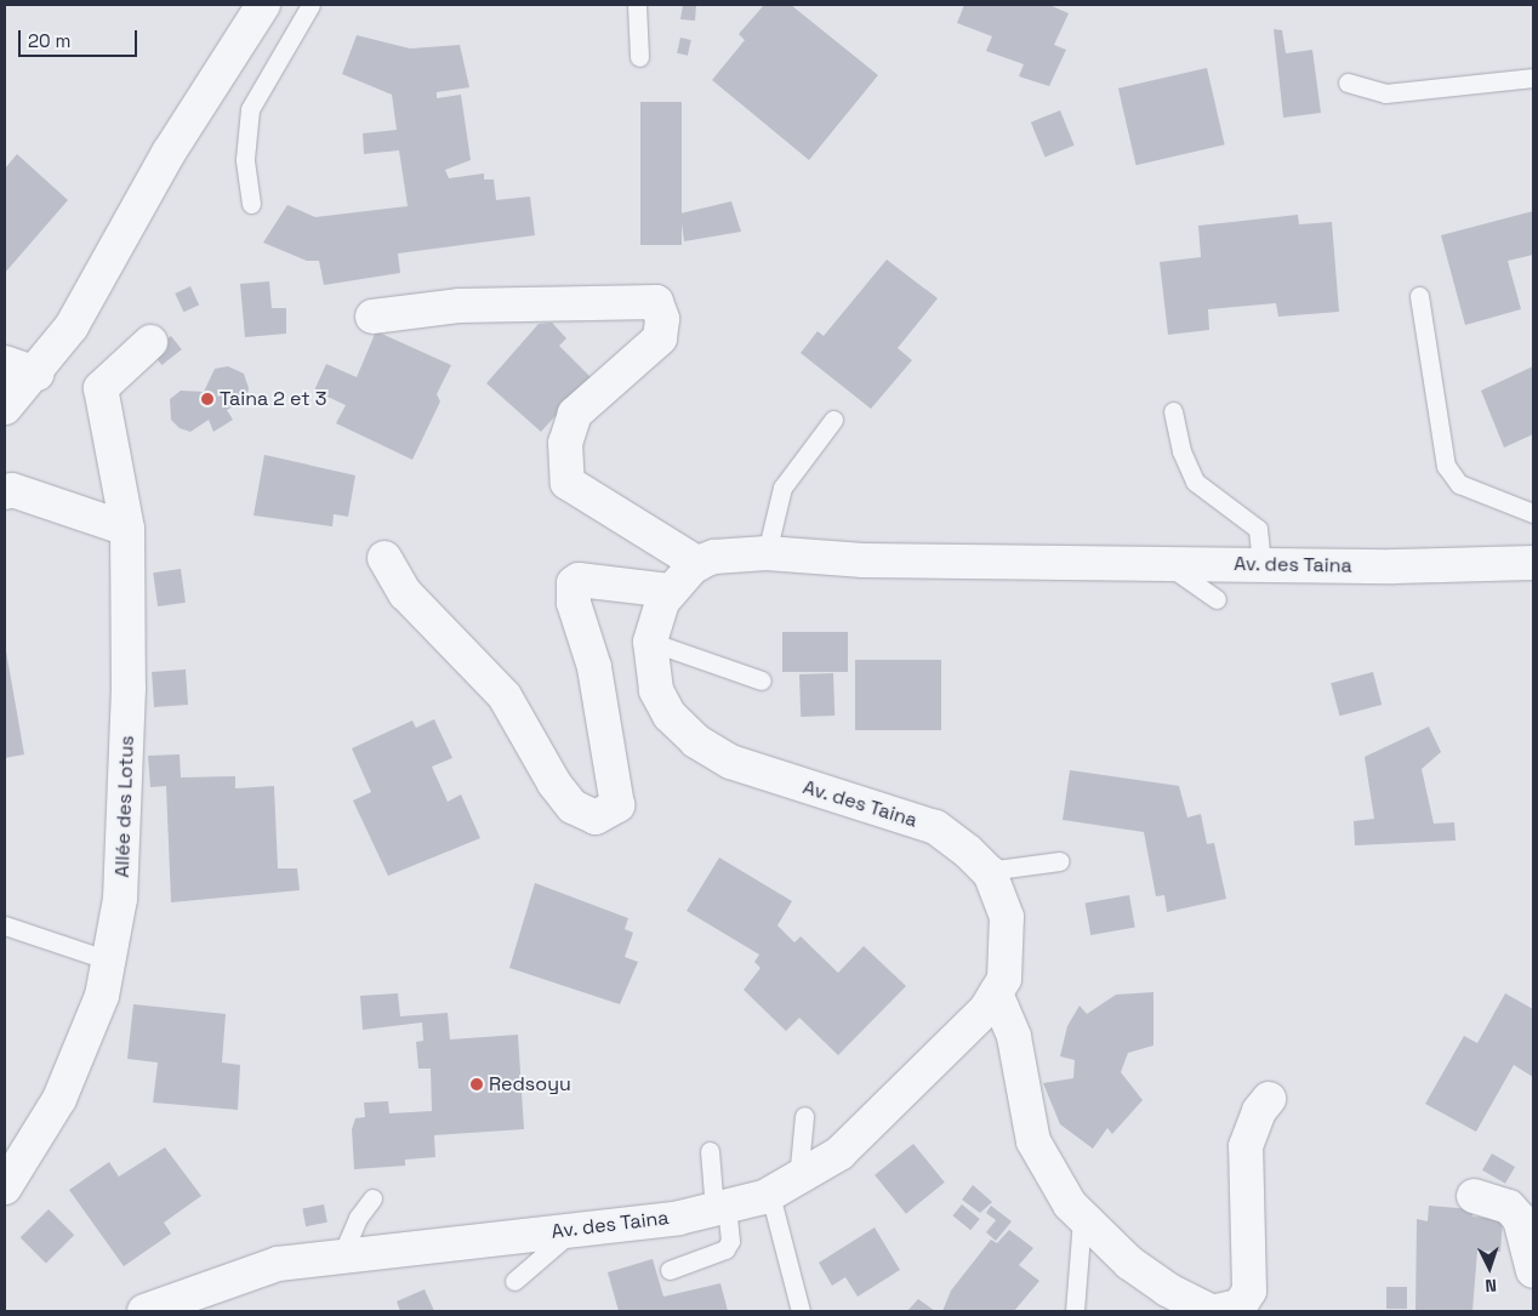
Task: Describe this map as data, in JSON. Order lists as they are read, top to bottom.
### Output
{
  "streets": {
    "street": ["Av. des Taina", "Allée des Lotus"]
  },
  "places": ["Taina 2 et 3", "Redsoyu"],
  "scale_bar": "20 m",
  "north": "bottom"
}
